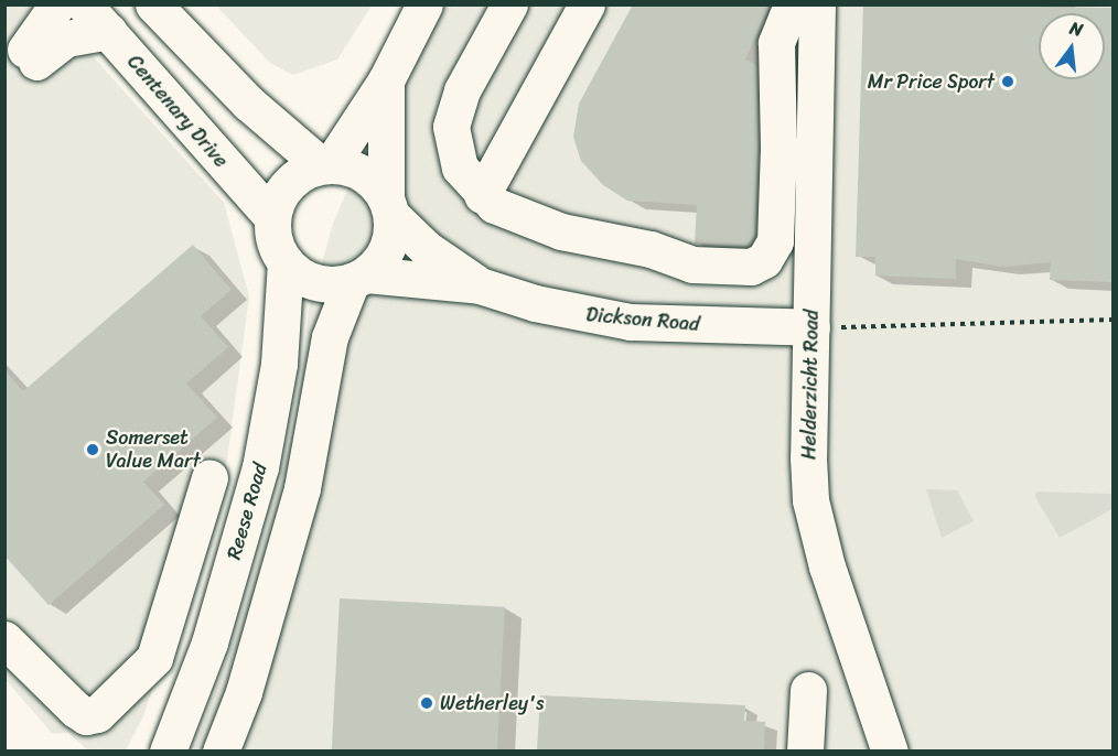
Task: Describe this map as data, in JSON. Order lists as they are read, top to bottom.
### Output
{
  "streets": {
    "street": [
      "Centenary Drive",
      "Dickson Road",
      "Helderzicht Road",
      "Reese Road"
    ]
  },
  "crossings": [
    ["Centenary Drive", "Dickson Road"],
    ["Centenary Drive", "Reese Road"],
    ["Dickson Road", "Helderzicht Road"],
    ["Dickson Road", "Reese Road"]
  ],
  "places": ["Mr Price Sport", "Somerset Value Mart", "Wetherley's"],
  "north": "top"
}
